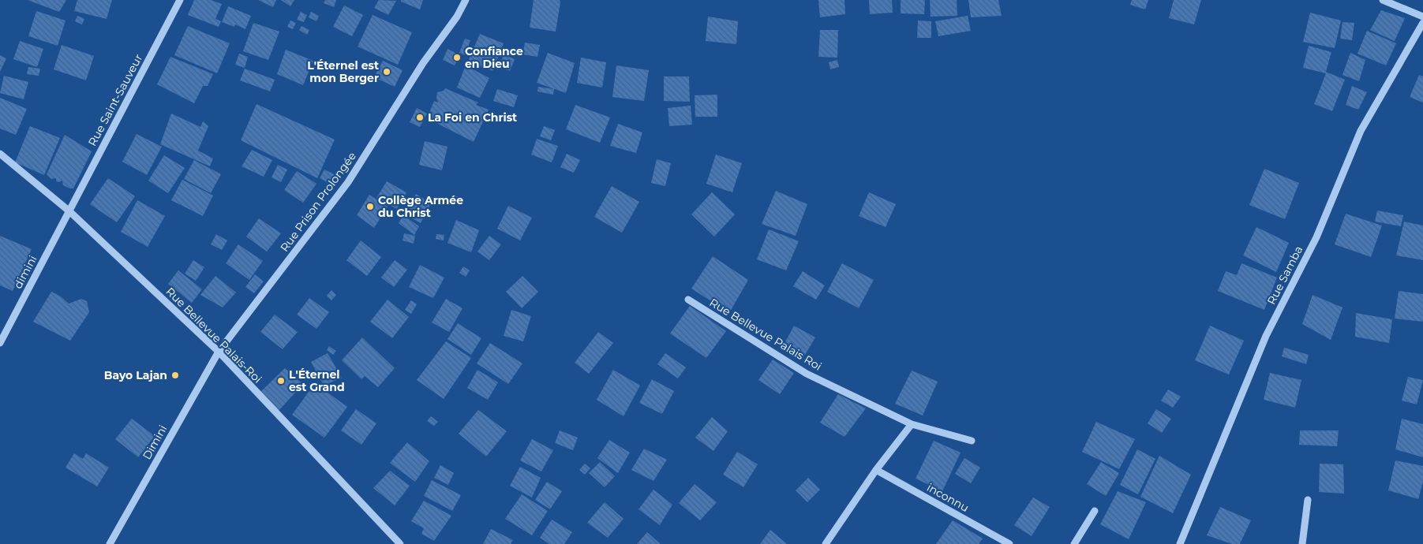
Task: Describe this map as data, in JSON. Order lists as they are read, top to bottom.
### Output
{
  "streets": {
    "street": [
      "Rue Saint-Sauveur",
      "Rue Prison Prolongée",
      "dimini",
      "Rue Samba",
      "Rue Bellevue Palais Roi",
      "Rue Bellevue Palais-Roi",
      "Dimini",
      "inconnu"
    ]
  },
  "crossings": [
    ["Rue Saint-Sauveur", "dimini"],
    ["Rue Saint-Sauveur", "Rue Bellevue Palais-Roi"],
    ["Rue Prison Prolongée", "Rue Bellevue Palais-Roi"],
    ["Rue Prison Prolongée", "Dimini"],
    ["dimini", "Rue Bellevue Palais-Roi"],
    ["Rue Bellevue Palais-Roi", "Dimini"]
  ],
  "places": [
    "Confiance en Dieu",
    "L'Éternel est mon Berger",
    "La Foi en Christ",
    "Collège Armée du Christ",
    "Bayo Lajan",
    "L'Éternel est Grand"
  ]
}
